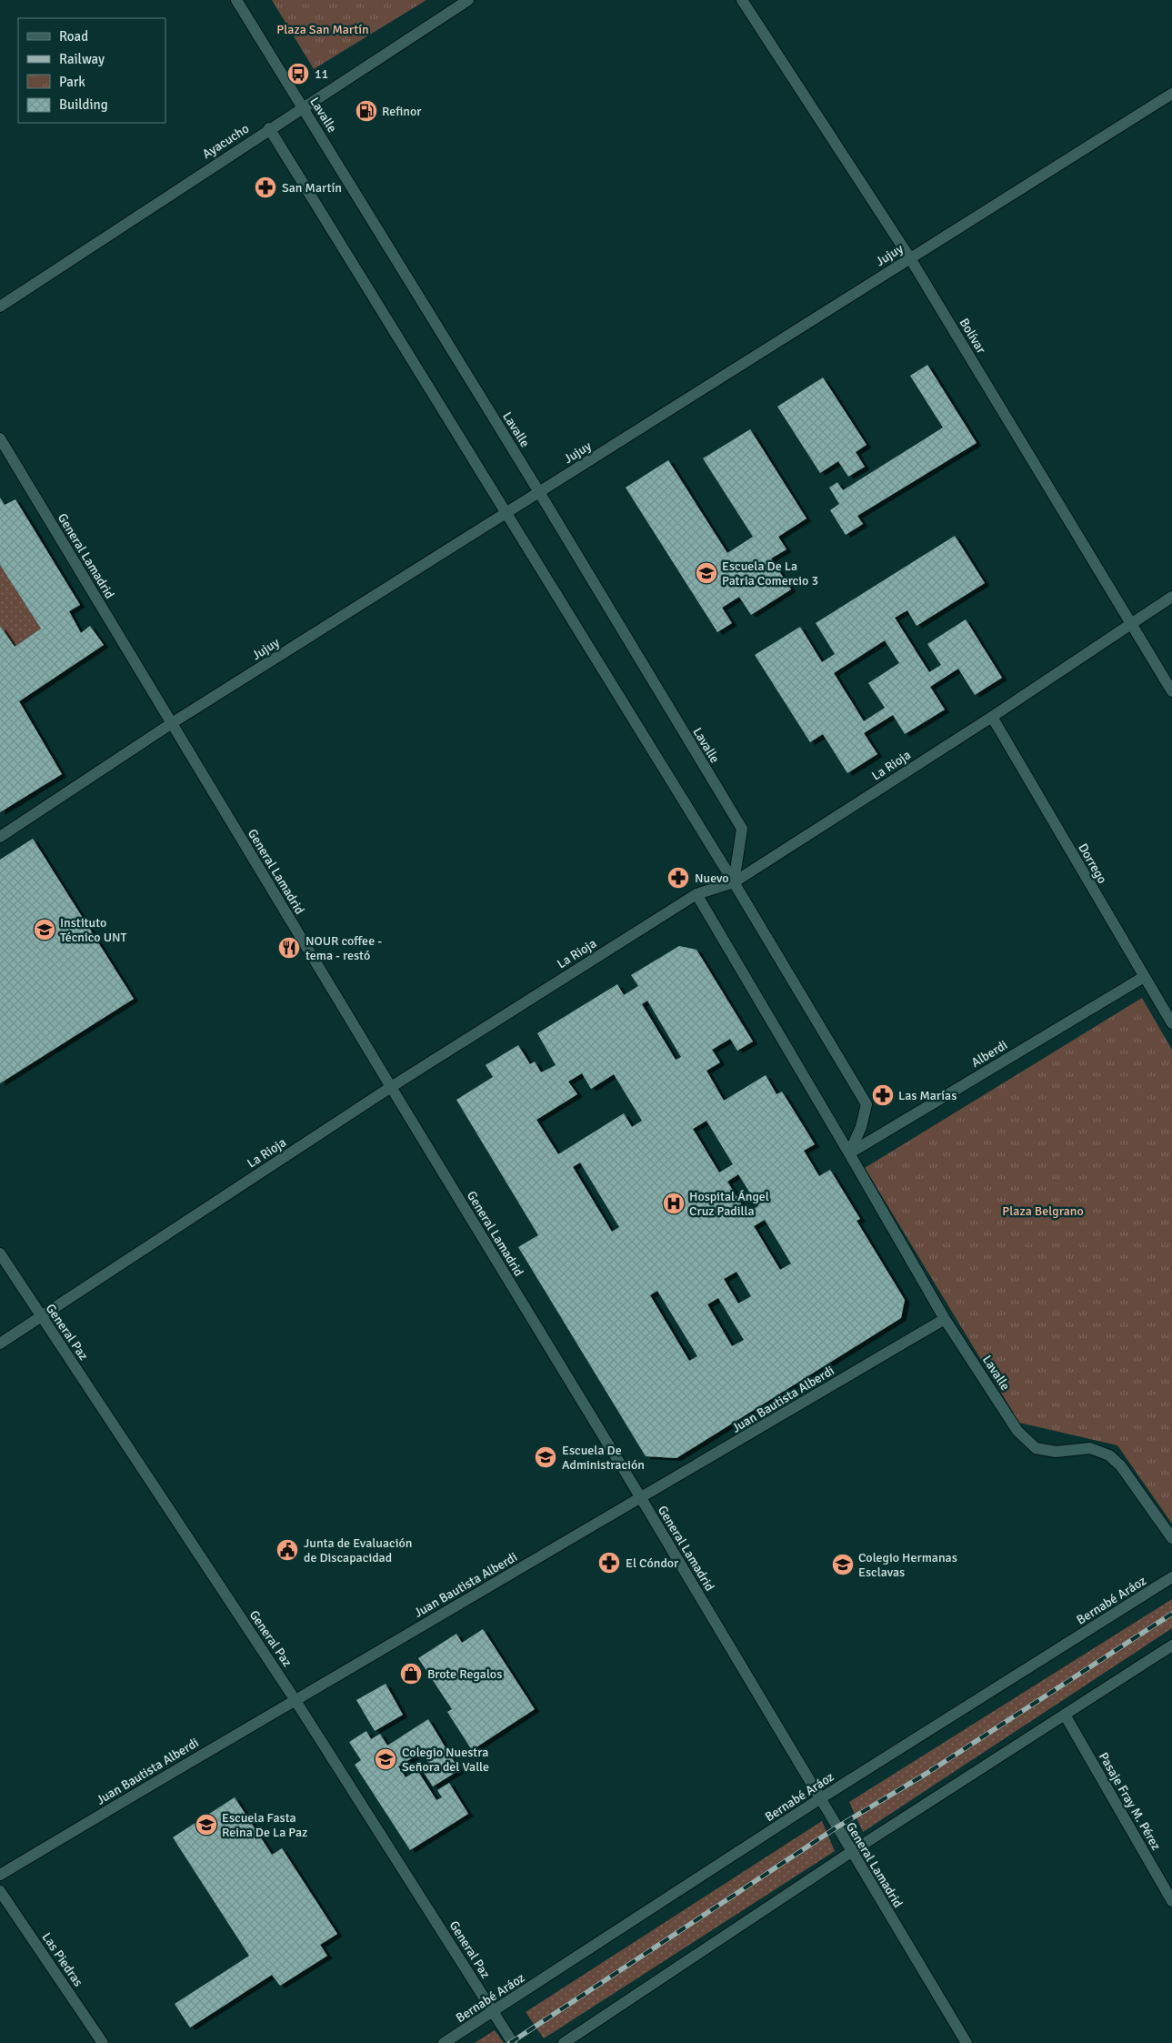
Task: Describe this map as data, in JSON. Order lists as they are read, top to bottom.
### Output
{
  "streets": {
    "street": [
      "Lavalle",
      "Ayacucho",
      "Jujuy",
      "Bolívar",
      "General Lamadrid",
      "La Rioja",
      "Dorrego",
      "Alberdi",
      "General Paz",
      "Juan Bautista Alberdi",
      "Bernabé Aráoz",
      "Pasaje Fray M. Pérez",
      "Las Piedras"
    ]
  },
  "crossings": [
    ["Lavalle", "Ayacucho"],
    ["Lavalle", "Jujuy"],
    ["Lavalle", "La Rioja"],
    ["Lavalle", "Alberdi"],
    ["Lavalle", "Juan Bautista Alberdi"],
    ["Jujuy", "Bolívar"],
    ["Jujuy", "General Lamadrid"],
    ["Bolívar", "La Rioja"],
    ["General Lamadrid", "La Rioja"],
    ["General Lamadrid", "Juan Bautista Alberdi"],
    ["General Lamadrid", "Bernabé Aráoz"],
    ["La Rioja", "Dorrego"],
    ["La Rioja", "General Paz"],
    ["Dorrego", "Alberdi"],
    ["General Paz", "Juan Bautista Alberdi"],
    ["General Paz", "Bernabé Aráoz"]
  ],
  "parks": ["Plaza San Martín", "Plaza Belgrano"],
  "places": {
    "bus stop": ["11"],
    "fuel station": ["Refinor"],
    "pharmacy": [
      "San Martín",
      "Nuevo",
      "Las Marías",
      "El Cóndor"
    ],
    "school or university": [
      "Escuela De La Patria Comercio 3",
      "Instituto Técnico UNT",
      "Escuela De Administración",
      "Colegio Hermanas Esclavas",
      "Colegio Nuestra Señora del Valle",
      "Escuela Fasta Reina De La Paz"
    ],
    "restaurant": ["NOUR coffee - tema - restó"],
    "hospital": ["Hospital Ángel Cruz Padilla"],
    "public building": ["Junta de Evaluación de Discapacidad"],
    "shop": ["Brote Regalos"]
  },
  "legend": [
    "Road",
    "Railway",
    "Park",
    "Building"
  ]
}
